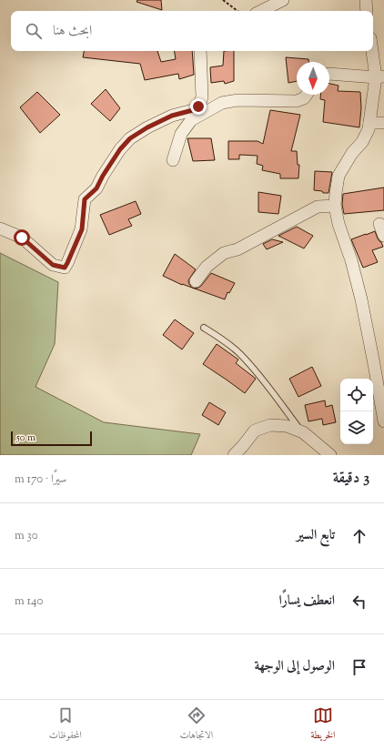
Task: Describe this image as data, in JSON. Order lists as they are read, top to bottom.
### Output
{
  "scale_bar": "50 m",
  "north": "bottom",
  "page": {
    "search": "ابحث هنا",
    "scale": "50 m",
    "heading": ["3 دقيقة", "سيرًا · 170 m"],
    "list": [
      ["تابع السير", "30 m"],
      ["انعطف يسارًا", "140 m"],
      "الوصول إلى الوجهة"
    ],
    "nav": ["الخريطة", "الاتجاهات", "المحفوظات"]
  }
}
